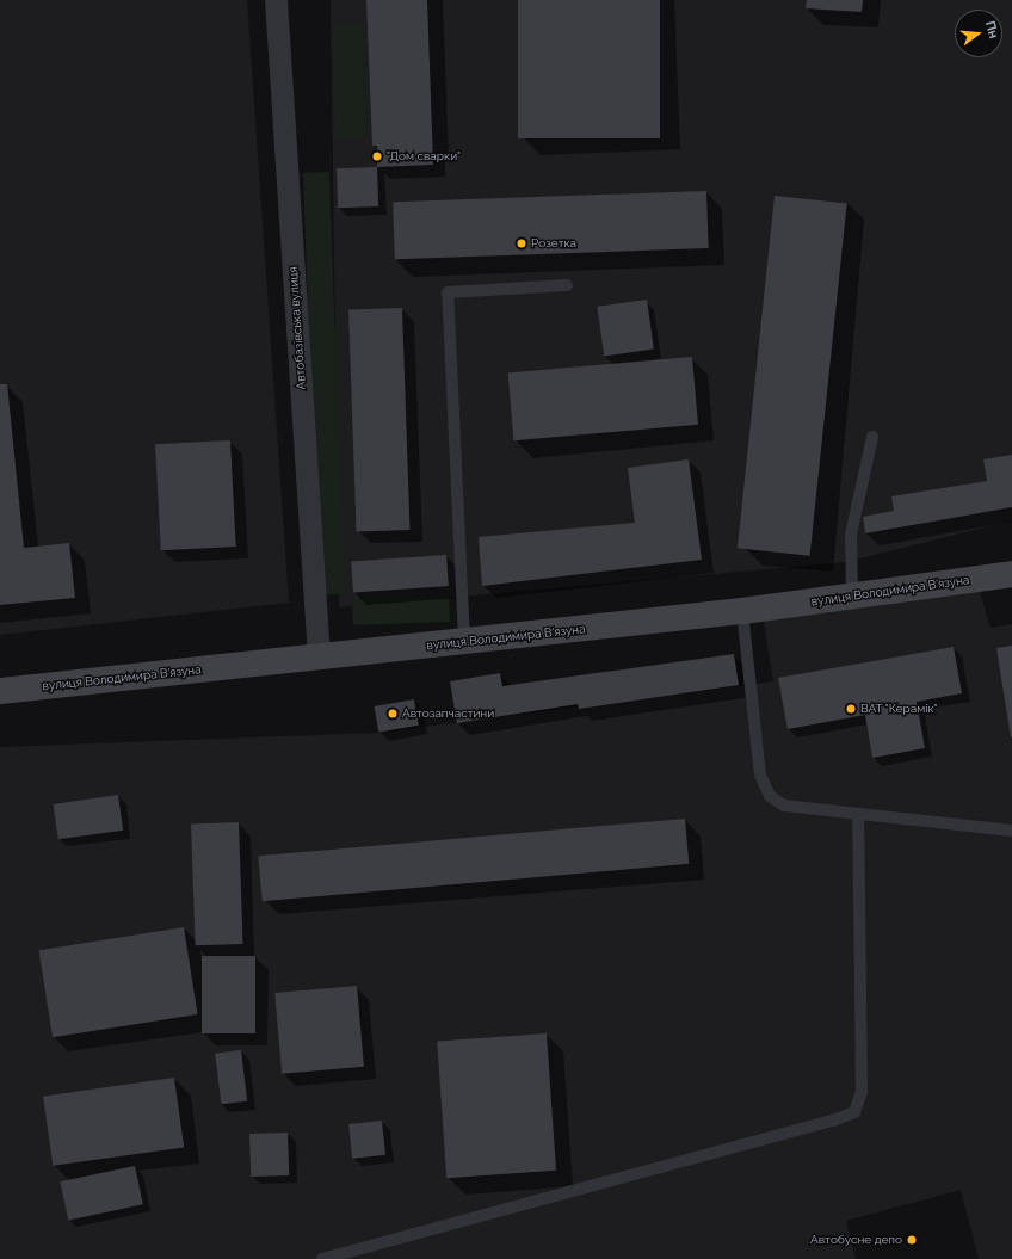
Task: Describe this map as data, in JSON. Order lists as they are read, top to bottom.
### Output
{
  "streets": {
    "main road": ["вулиця Володимира В'язуна"],
    "street": ["Автобазівська вулиця"]
  },
  "crossings": [
    ["Автобазівська вулиця", "вулиця Володимира В'язуна"]
  ],
  "places": [
    "\"Дом сварки\"",
    "Розетка",
    "ВАТ \"Керамік\"",
    "Автозапчастини",
    "Автобусне депо"
  ],
  "north": "right"
}
